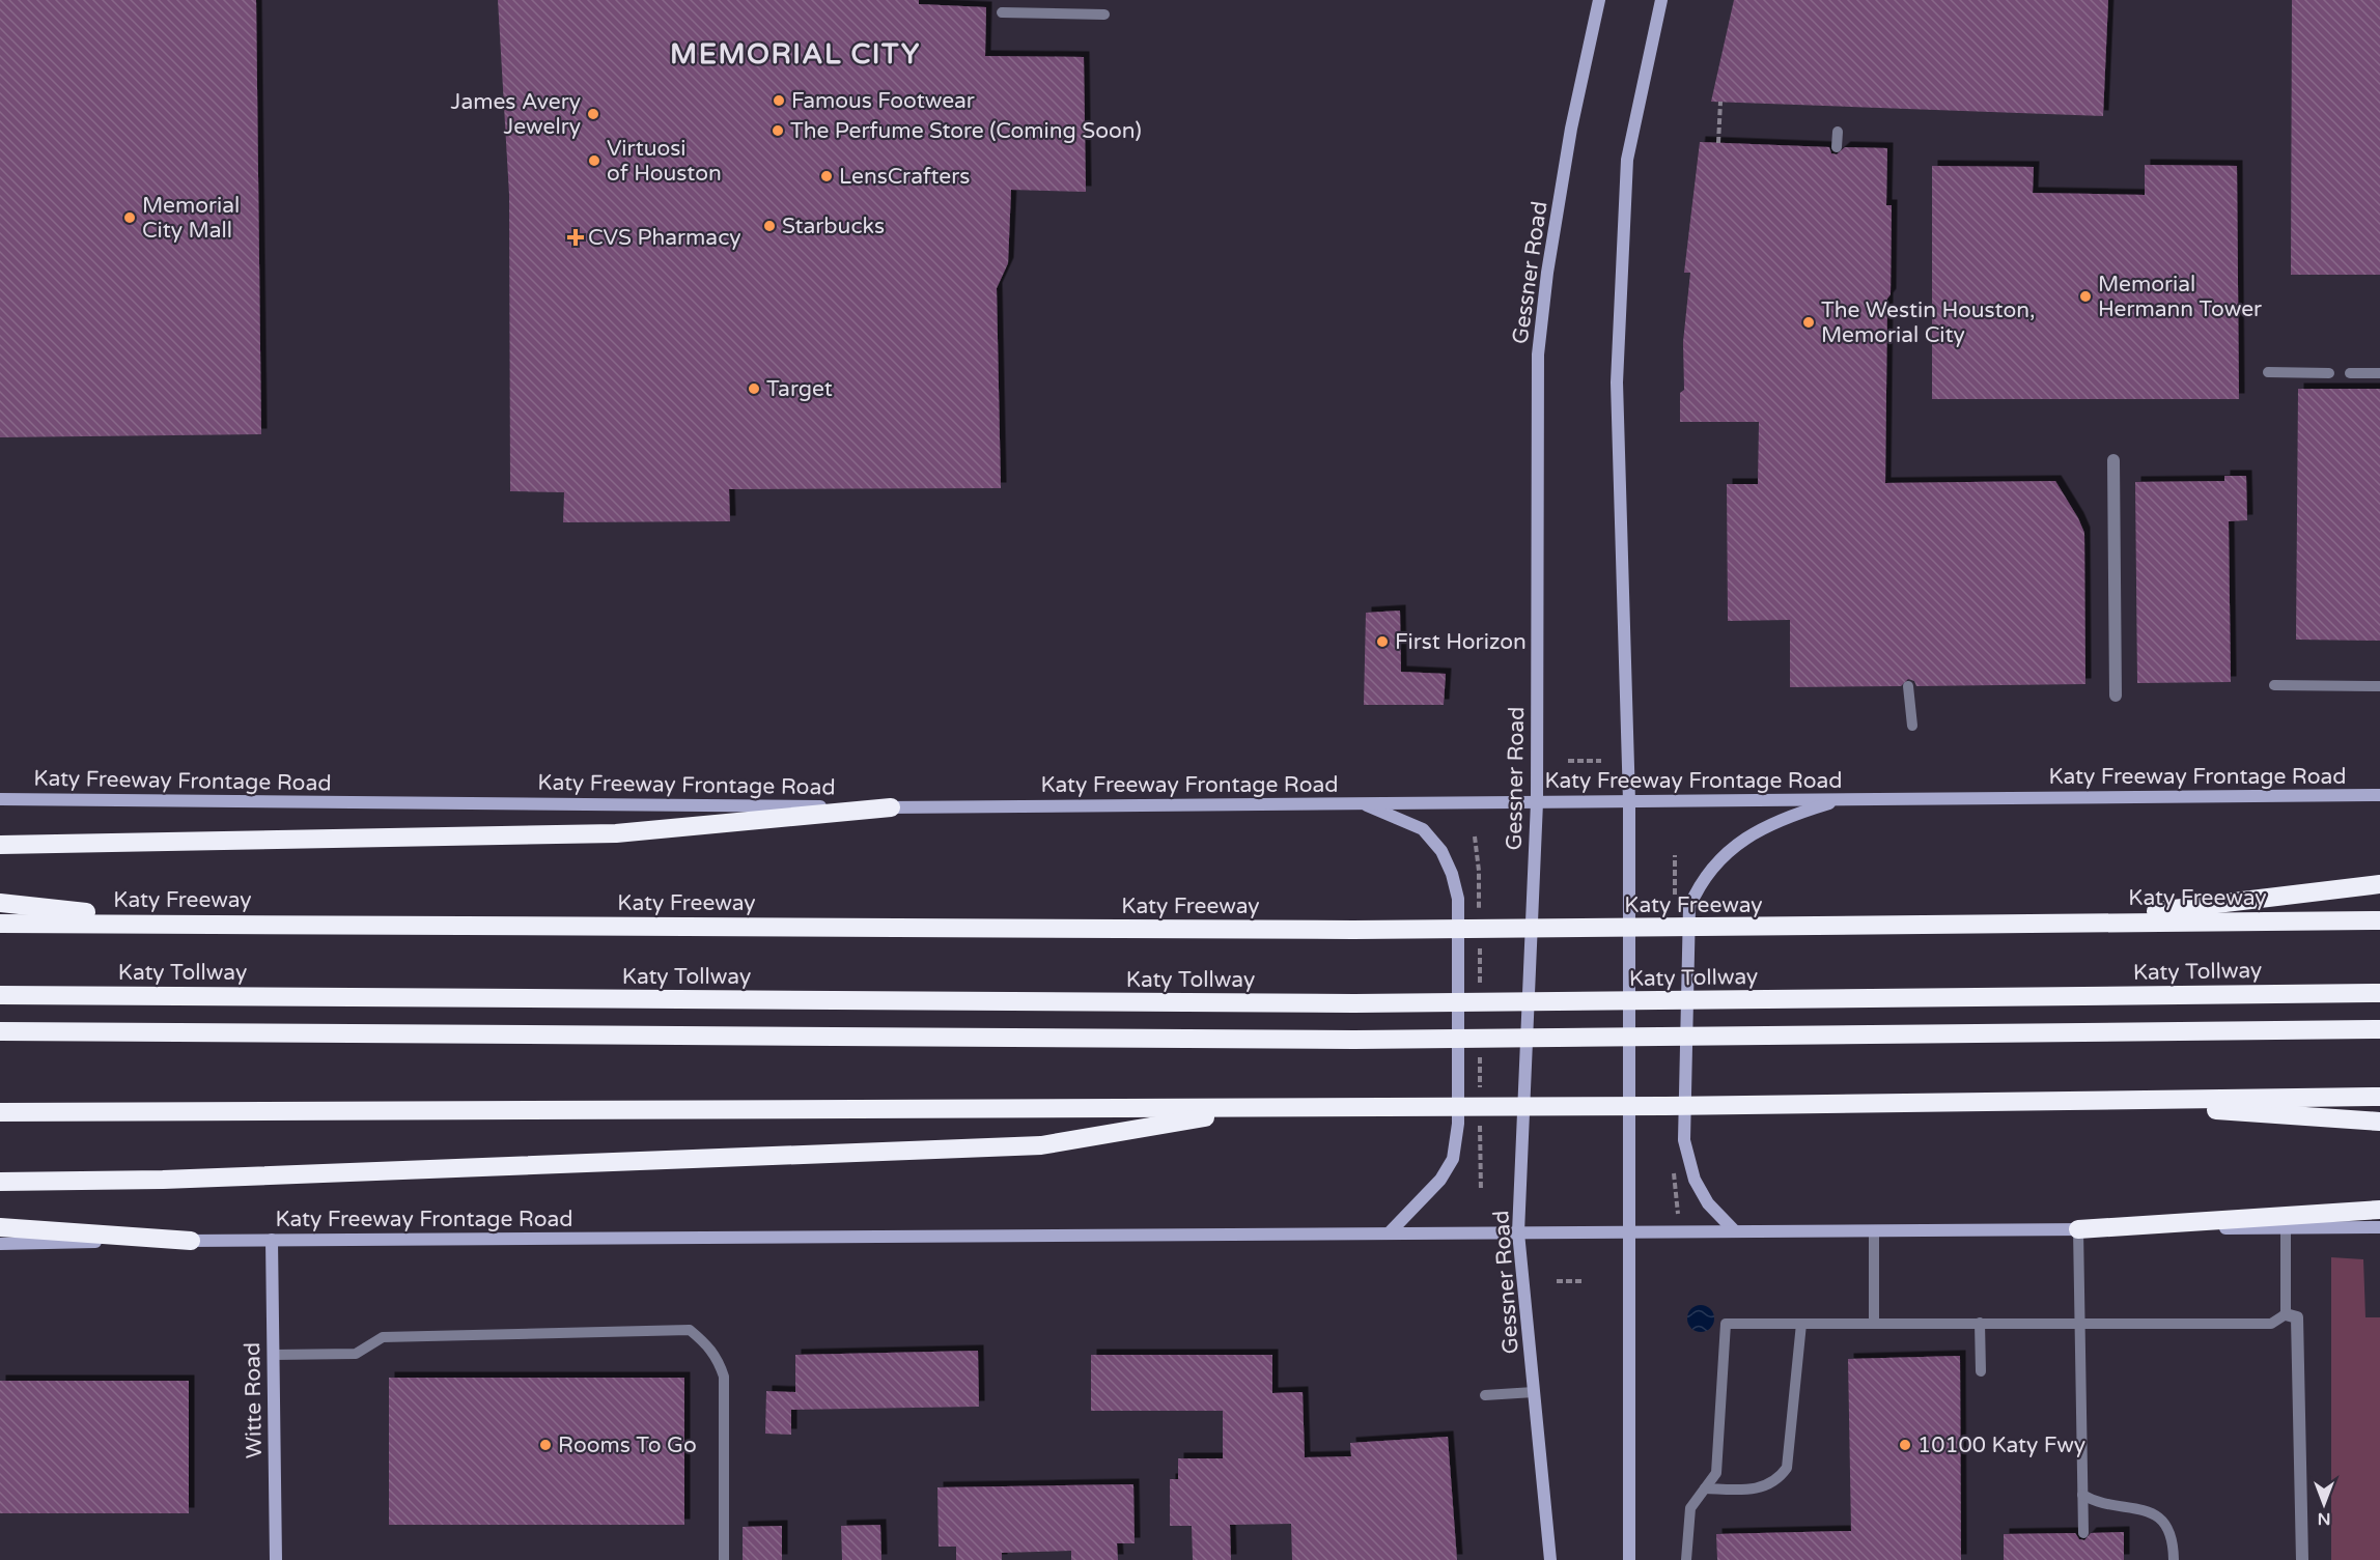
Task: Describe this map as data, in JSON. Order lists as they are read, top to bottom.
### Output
{
  "streets": {
    "highway": ["Katy Freeway", "Katy Tollway"],
    "main road": ["Gessner Road", "Katy Freeway Frontage Road", "Witte Road"]
  },
  "crossings": [
    ["Gessner Road", "Katy Freeway Frontage Road"],
    ["Katy Freeway Frontage Road", "Witte Road"]
  ],
  "districts": ["MEMORIAL CITY"],
  "places": {
    "other": [
      "Famous Footwear",
      "James Avery Jewelry",
      "The Perfume Store (Coming Soon)",
      "Virtuosi of Houston",
      "LensCrafters",
      "Memorial City Mall",
      "Starbucks",
      "Memorial Hermann Tower",
      "The Westin Houston, Memorial City",
      "Target",
      "First Horizon",
      "Rooms To Go",
      "10100 Katy Fwy"
    ],
    "health": ["CVS Pharmacy"]
  },
  "north": "bottom"
}
